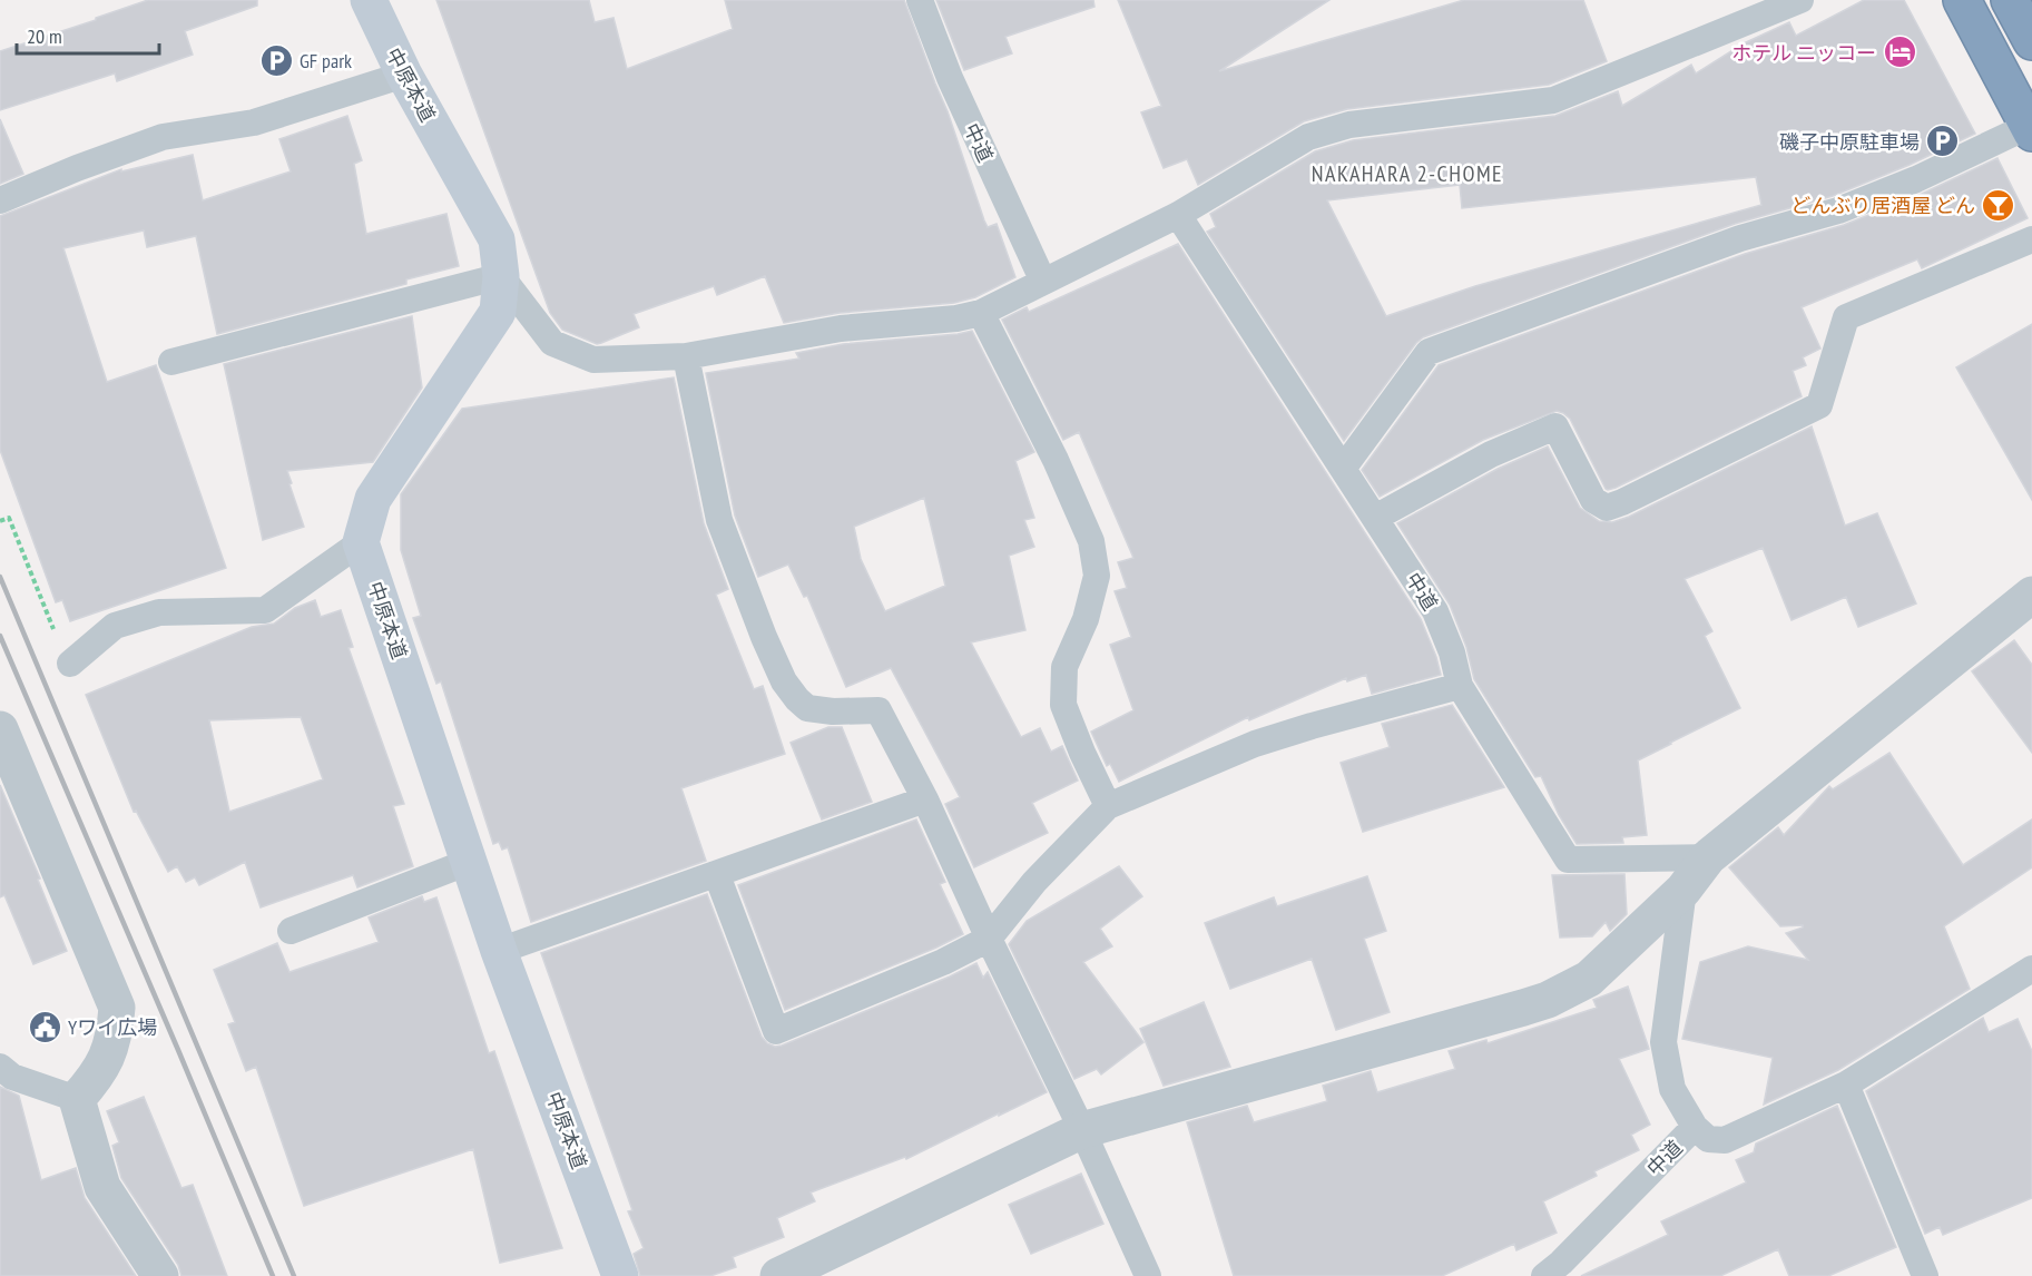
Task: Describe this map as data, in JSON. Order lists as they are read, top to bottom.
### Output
{
  "streets": {
    "street": ["中原本道"],
    "lane": ["中道"]
  },
  "districts": ["NAKAHARA 2-CHOME"],
  "places": {
    "hotel": ["ホテル ニッコー"],
    "parking": ["GF park", "磯子中原駐車場"],
    "bar": ["どんぶり居酒屋 どん"],
    "public building": ["Yワイ広場"]
  },
  "scale_bar": "20 m"
}
